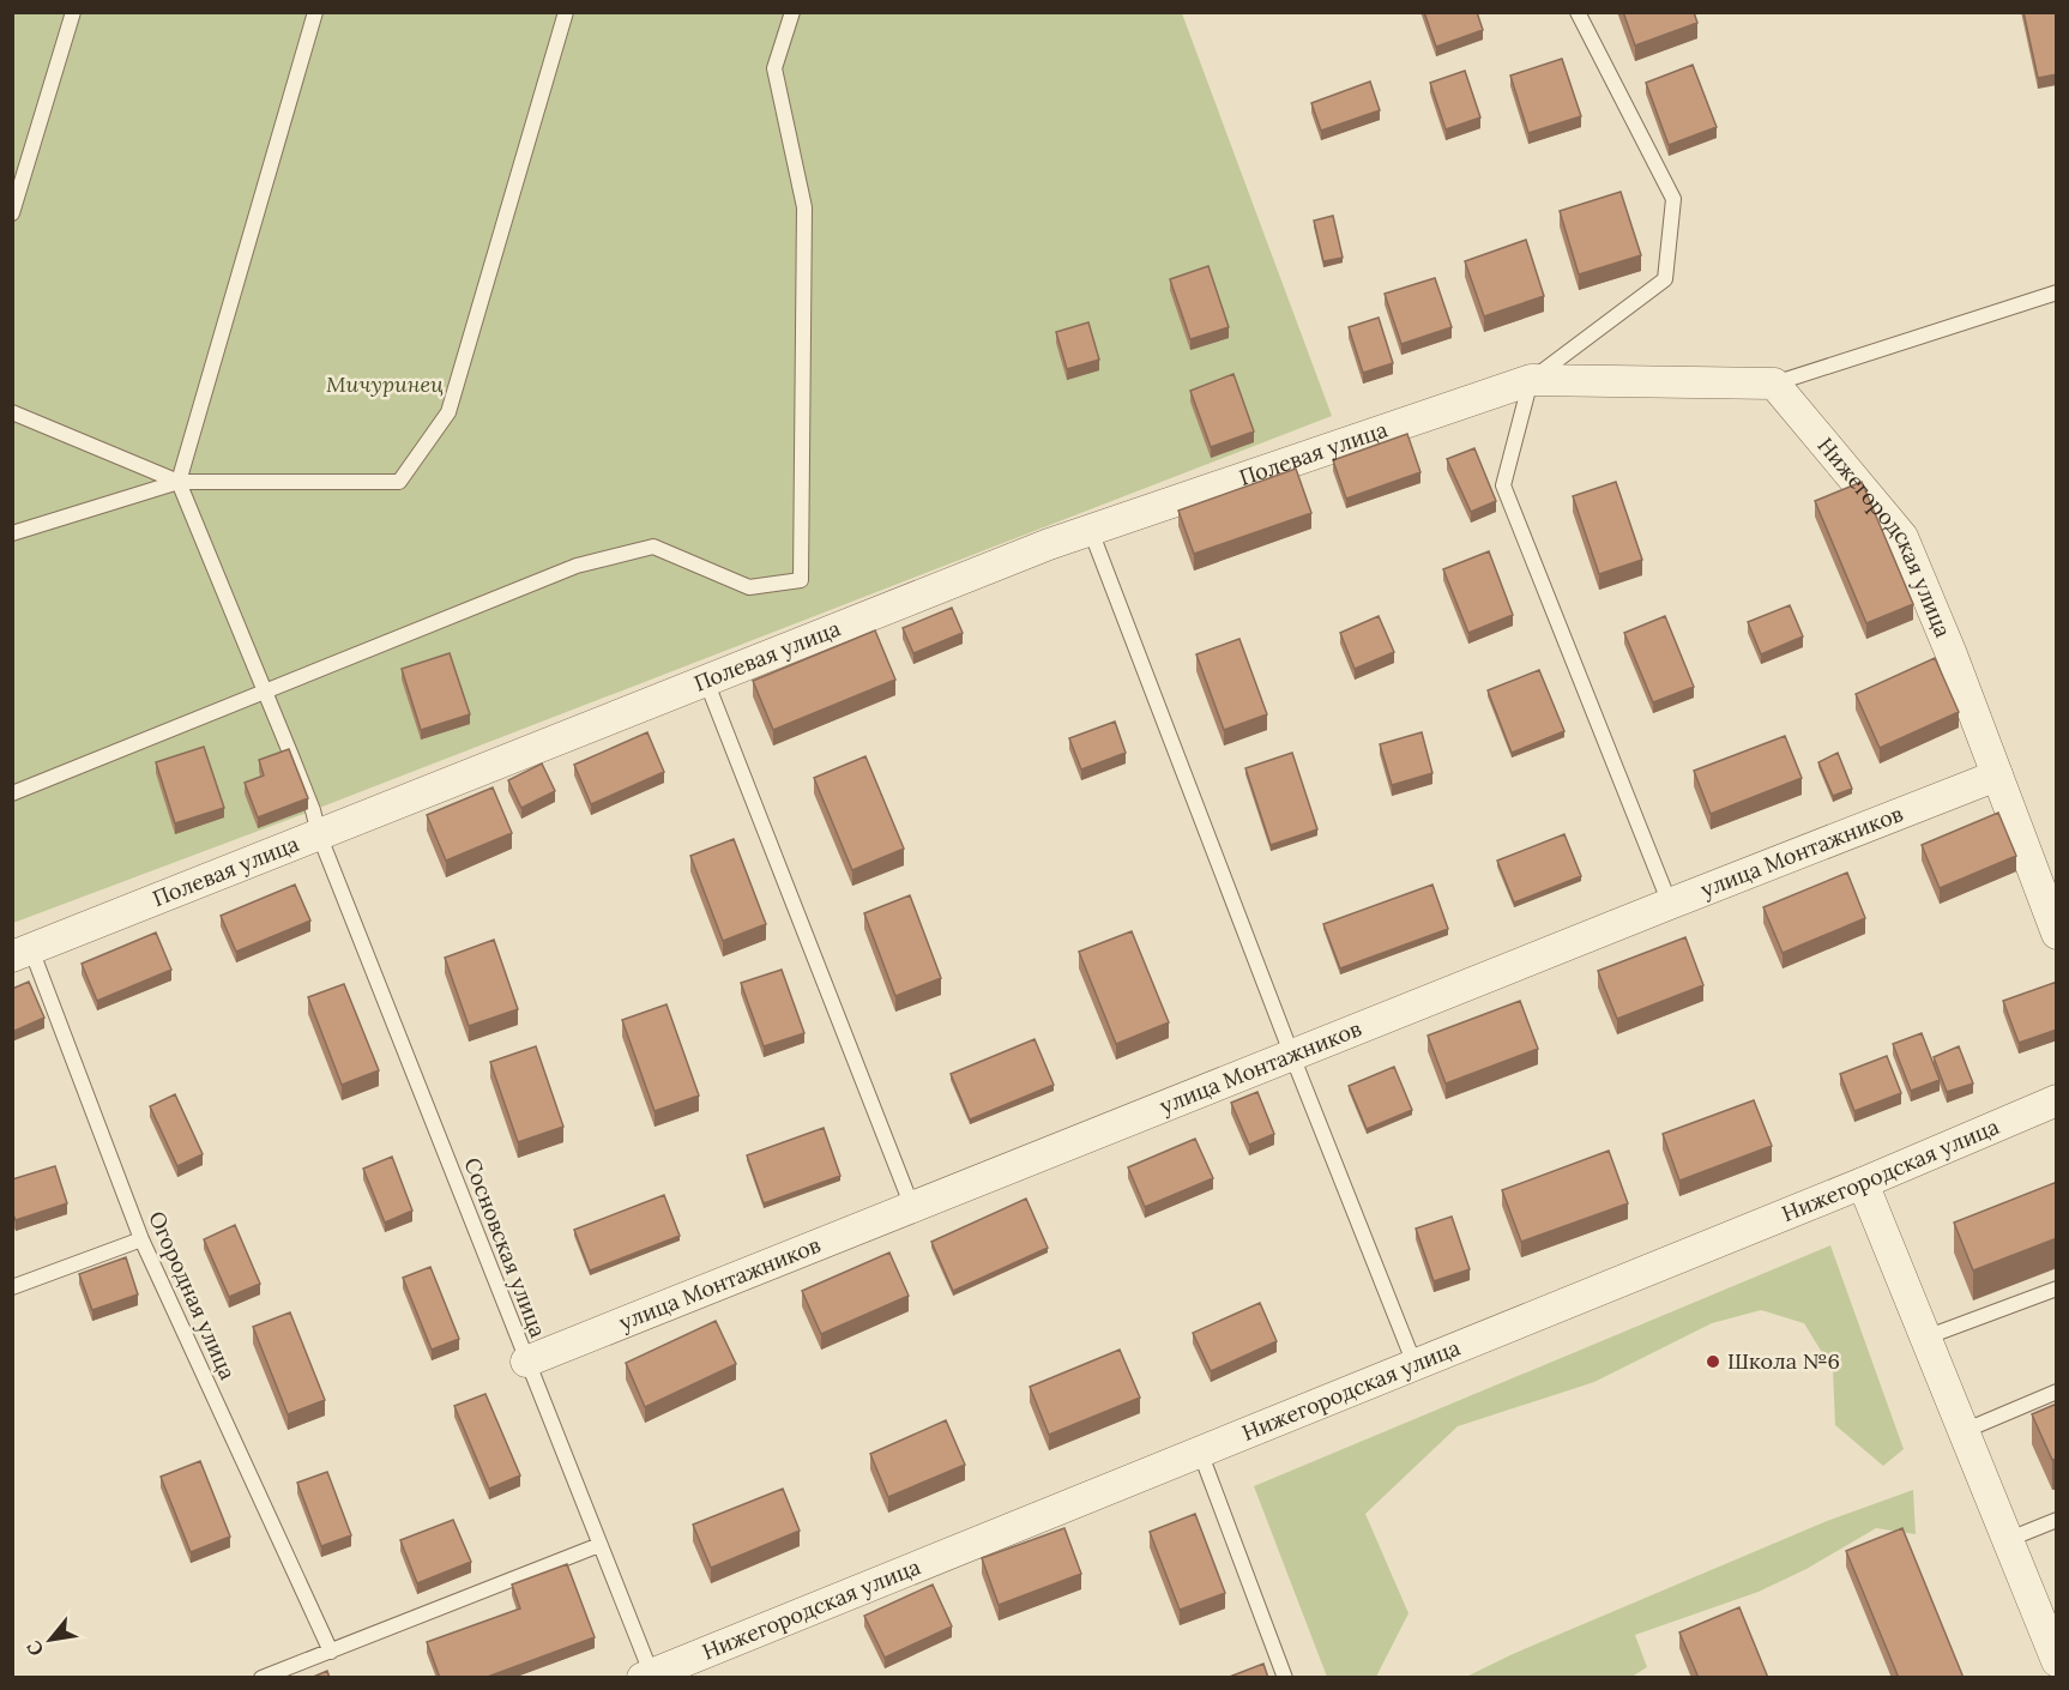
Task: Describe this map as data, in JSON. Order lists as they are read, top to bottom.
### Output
{
  "streets": {
    "street": ["Полевая улица", "Нижегородская улица", "улица Монтажников"],
    "lane": ["Сосновская улица", "Огородная улица"]
  },
  "crossings": [
    ["Полевая улица", "Сосновская улица"],
    ["Полевая улица", "Огородная улица"],
    ["Нижегородская улица", "улица Монтажников"],
    ["Нижегородская улица", "Сосновская улица"],
    ["улица Монтажников", "Сосновская улица"]
  ],
  "parks": ["Мичуринец"],
  "places": ["Школа №6"],
  "north": "bottom left"
}
